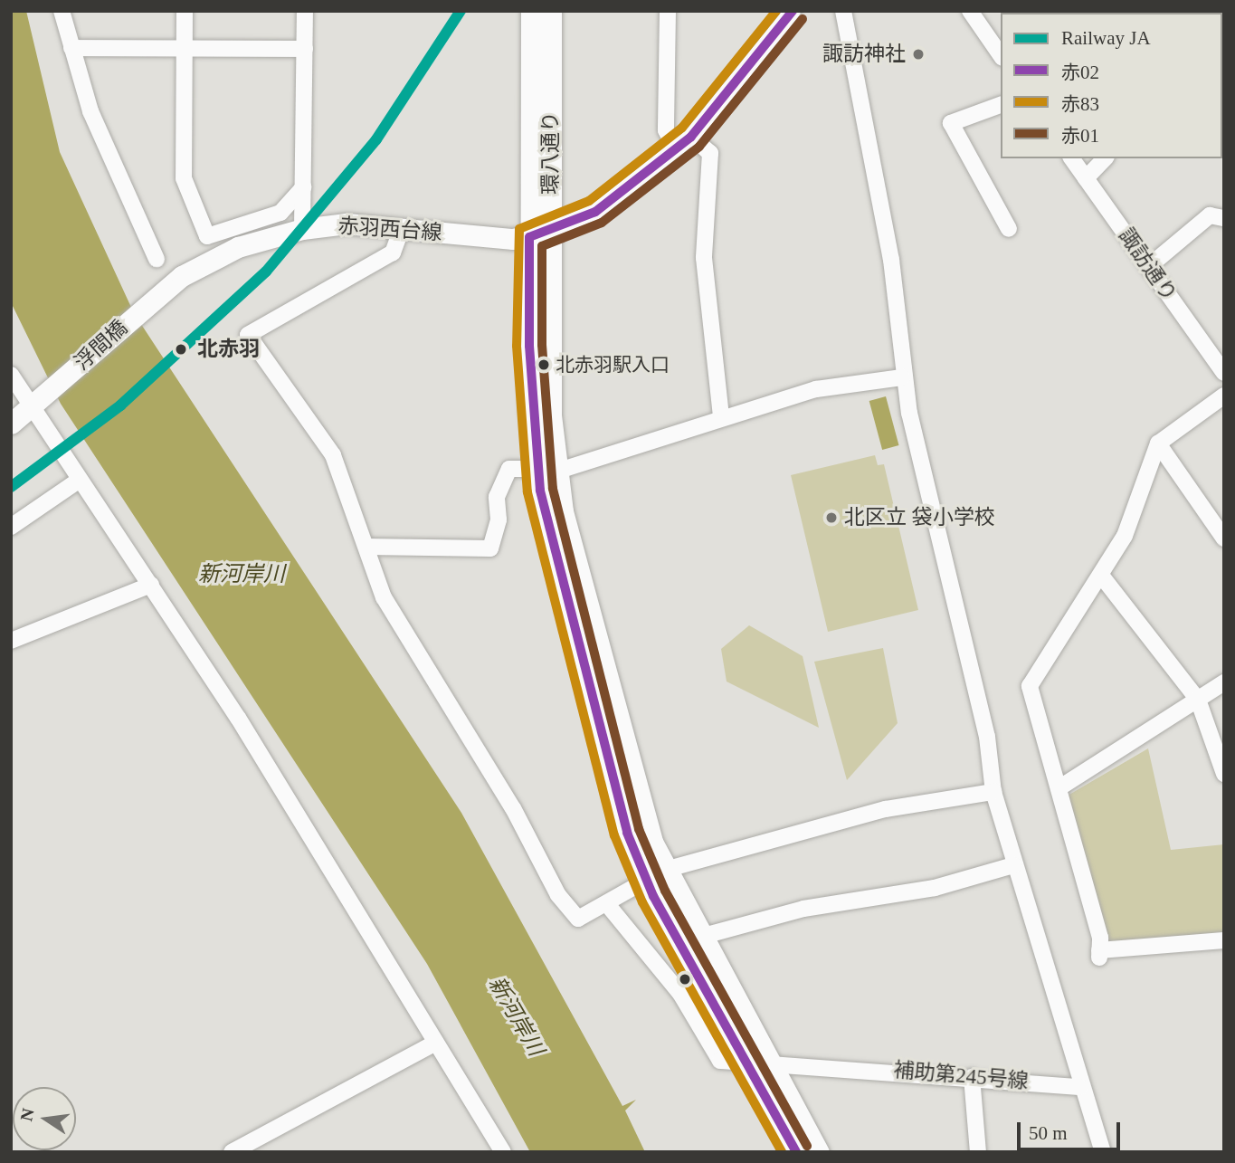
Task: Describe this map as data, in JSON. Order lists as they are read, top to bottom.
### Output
{
  "streets": {
    "main road": ["環八通り", "赤羽西台線", "浮間橋"],
    "street": ["諏訪通り", "補助第245号線"]
  },
  "crossings": [
    ["環八通り", "赤羽西台線"],
    ["環八通り", "補助第245号線"],
    ["赤羽西台線", "浮間橋"]
  ],
  "water": ["新河岸川"],
  "places": [
    "諏訪神社",
    "北赤羽",
    "北赤羽駅入口",
    "北区立 袋小学校"
  ],
  "lines": [
    "rail line JA",
    "transit line 赤02",
    "transit line 赤83",
    "transit line 赤01"
  ],
  "legend": [
    "Railway JA",
    "赤02",
    "赤83",
    "赤01"
  ],
  "scale_bar": "50 m",
  "north": "left"
}
